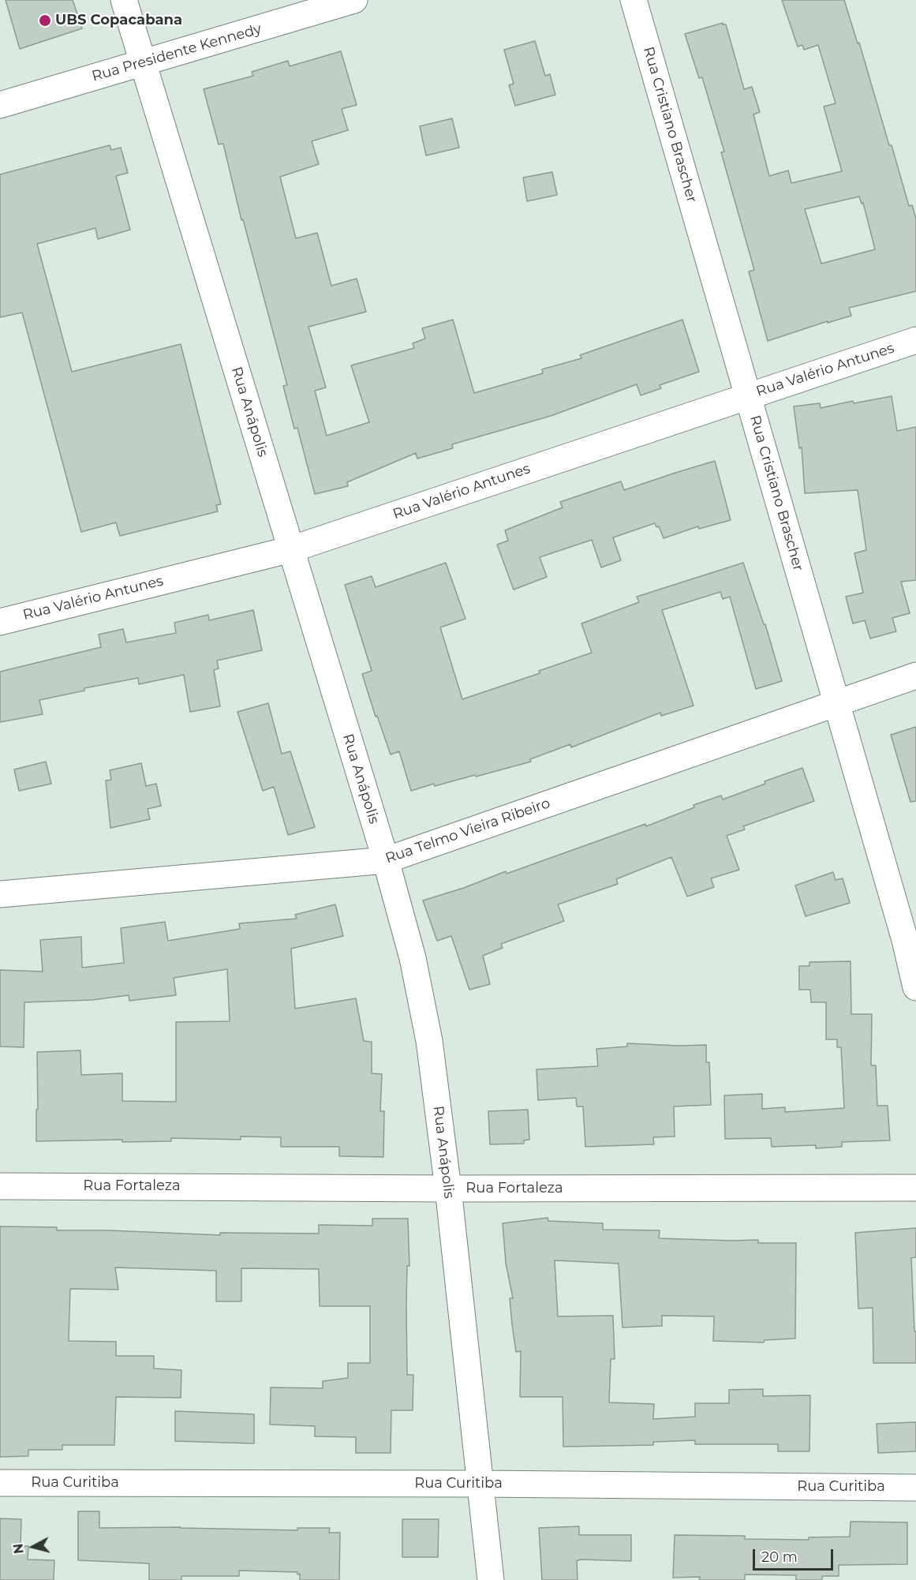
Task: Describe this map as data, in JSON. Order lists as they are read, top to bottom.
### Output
{
  "streets": {
    "street": [
      "Rua Presidente Kennedy",
      "Rua Cristiano Brascher",
      "Rua Valério Antunes",
      "Rua Anápolis",
      "Rua Telmo Vieira Ribeiro",
      "Rua Fortaleza",
      "Rua Curitiba"
    ]
  },
  "crossings": [
    ["Rua Presidente Kennedy", "Rua Anápolis"],
    ["Rua Cristiano Brascher", "Rua Valério Antunes"],
    ["Rua Cristiano Brascher", "Rua Telmo Vieira Ribeiro"],
    ["Rua Valério Antunes", "Rua Anápolis"],
    ["Rua Anápolis", "Rua Telmo Vieira Ribeiro"],
    ["Rua Anápolis", "Rua Fortaleza"],
    ["Rua Anápolis", "Rua Curitiba"]
  ],
  "places": ["UBS Copacabana"],
  "scale_bar": "20 m",
  "north": "left"
}
